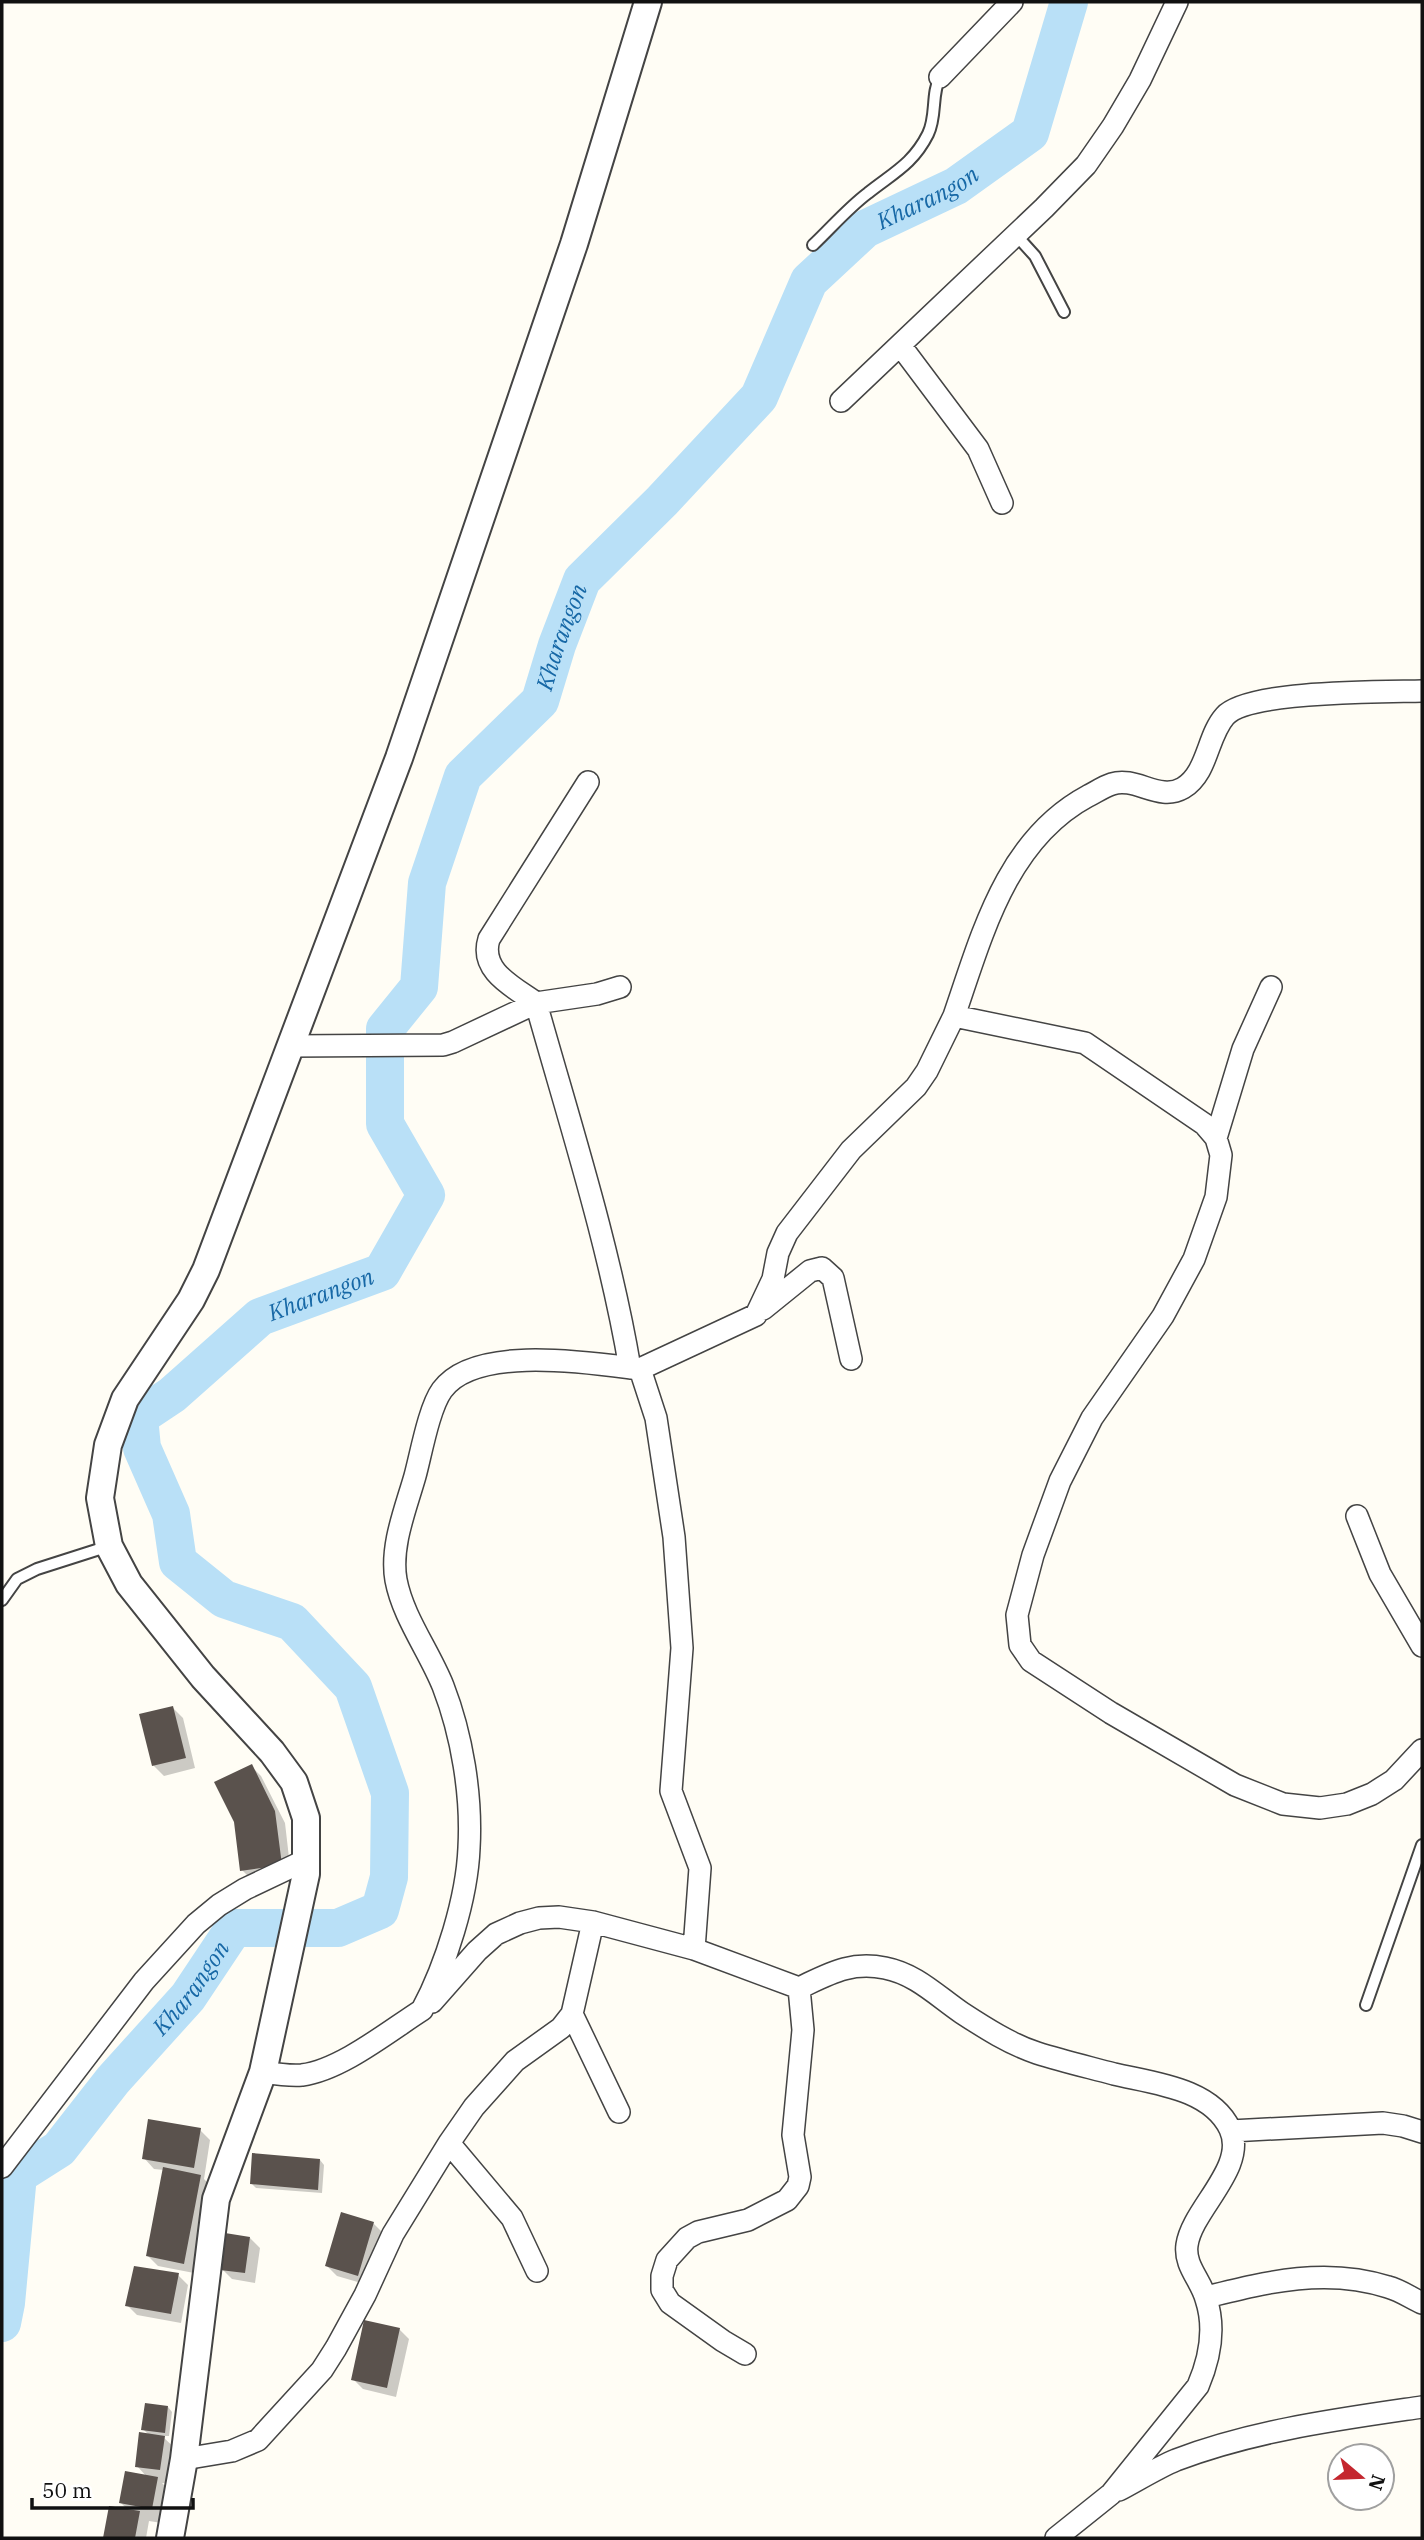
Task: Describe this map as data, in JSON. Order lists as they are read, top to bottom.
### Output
{
  "water": ["Kharangon"],
  "scale_bar": "50 m",
  "north": "right"
}
